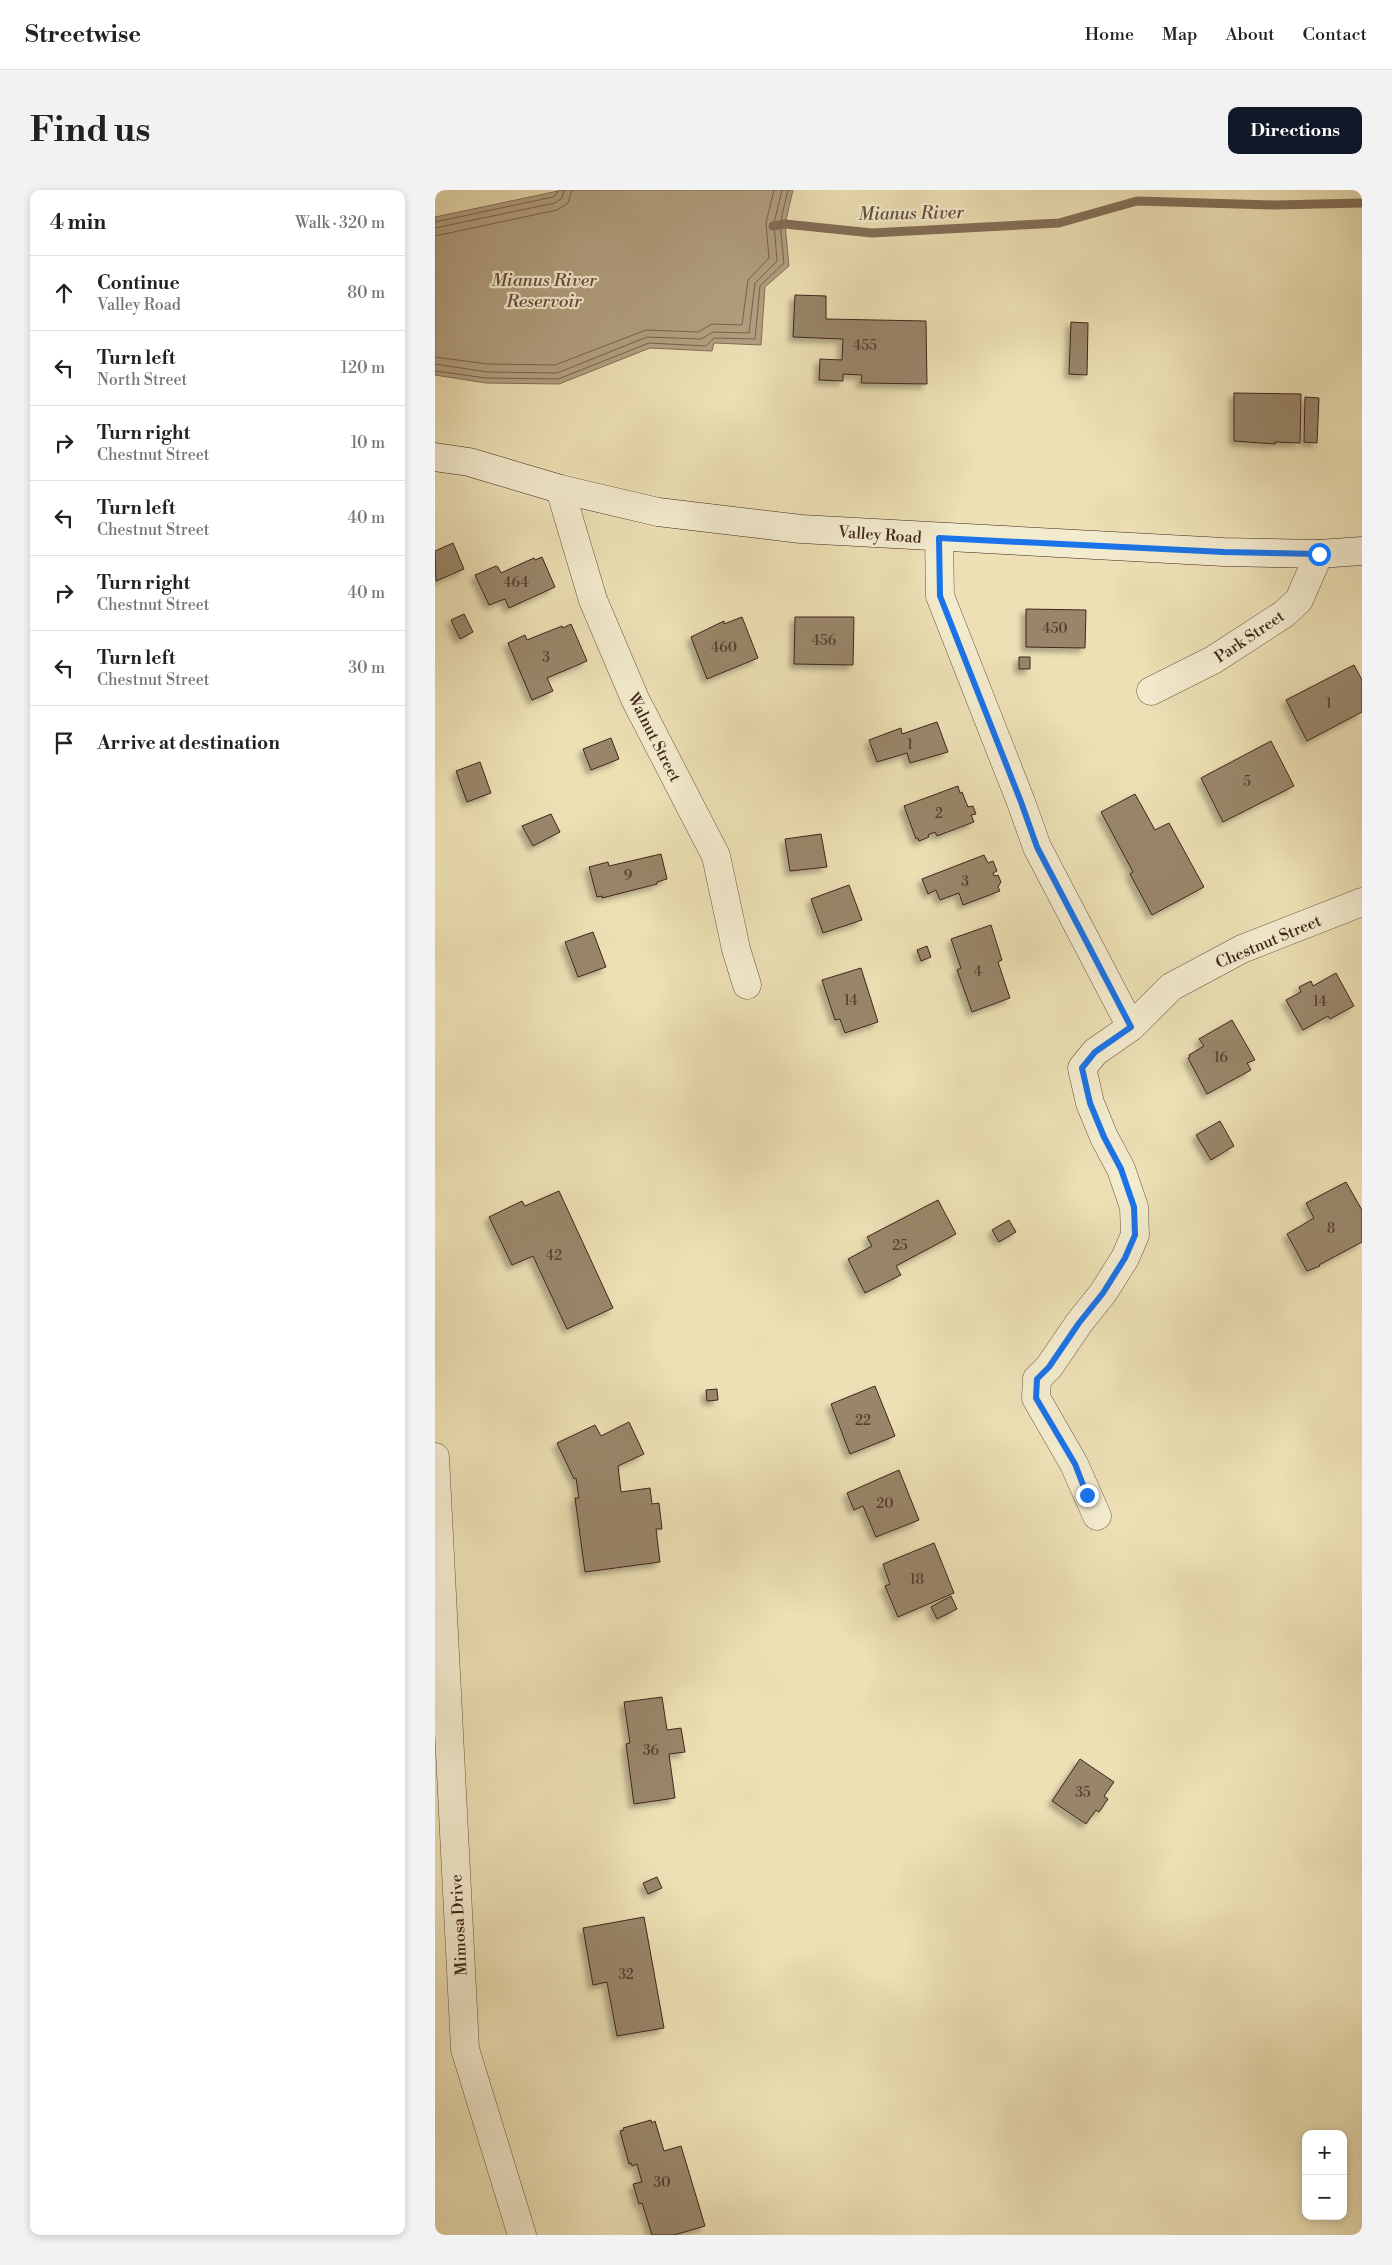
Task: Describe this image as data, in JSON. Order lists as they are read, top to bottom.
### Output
{
  "streets": {
    "street": [
      "Valley Road",
      "Park Street",
      "Walnut Street",
      "Chestnut Street",
      "Mimosa Drive"
    ]
  },
  "crossings": [
    ["Valley Road", "Park Street"],
    ["Valley Road", "Walnut Street"]
  ],
  "water": ["Mianus River", "Mianus River Reservoir"],
  "house_numbers": [
    "455",
    "464",
    "450",
    "456",
    "460",
    "3",
    "1",
    "1",
    "5",
    "2",
    "9",
    "3",
    "4",
    "14",
    "14",
    "16",
    "8",
    "25",
    "42",
    "22",
    "20",
    "18",
    "36",
    "35",
    "32",
    "30"
  ],
  "page": {
    "header": "Streetwise",
    "nav": [
      "Home",
      "Map",
      "About",
      "Contact"
    ],
    "buttons": "Directions",
    "title": "Find us",
    "heading": ["4 min", "Walk · 320 m"],
    "list": [
      ["Continue", "Valley Road", "80 m"],
      ["Turn left", "North Street", "120 m"],
      ["Turn right", "Chestnut Street", "10 m"],
      ["Turn left", "Chestnut Street", "40 m"],
      ["Turn right", "Chestnut Street", "40 m"],
      ["Turn left", "Chestnut Street", "30 m"],
      "Arrive at destination"
    ],
    "map_buttons": ["+", "−"]
  }
}
